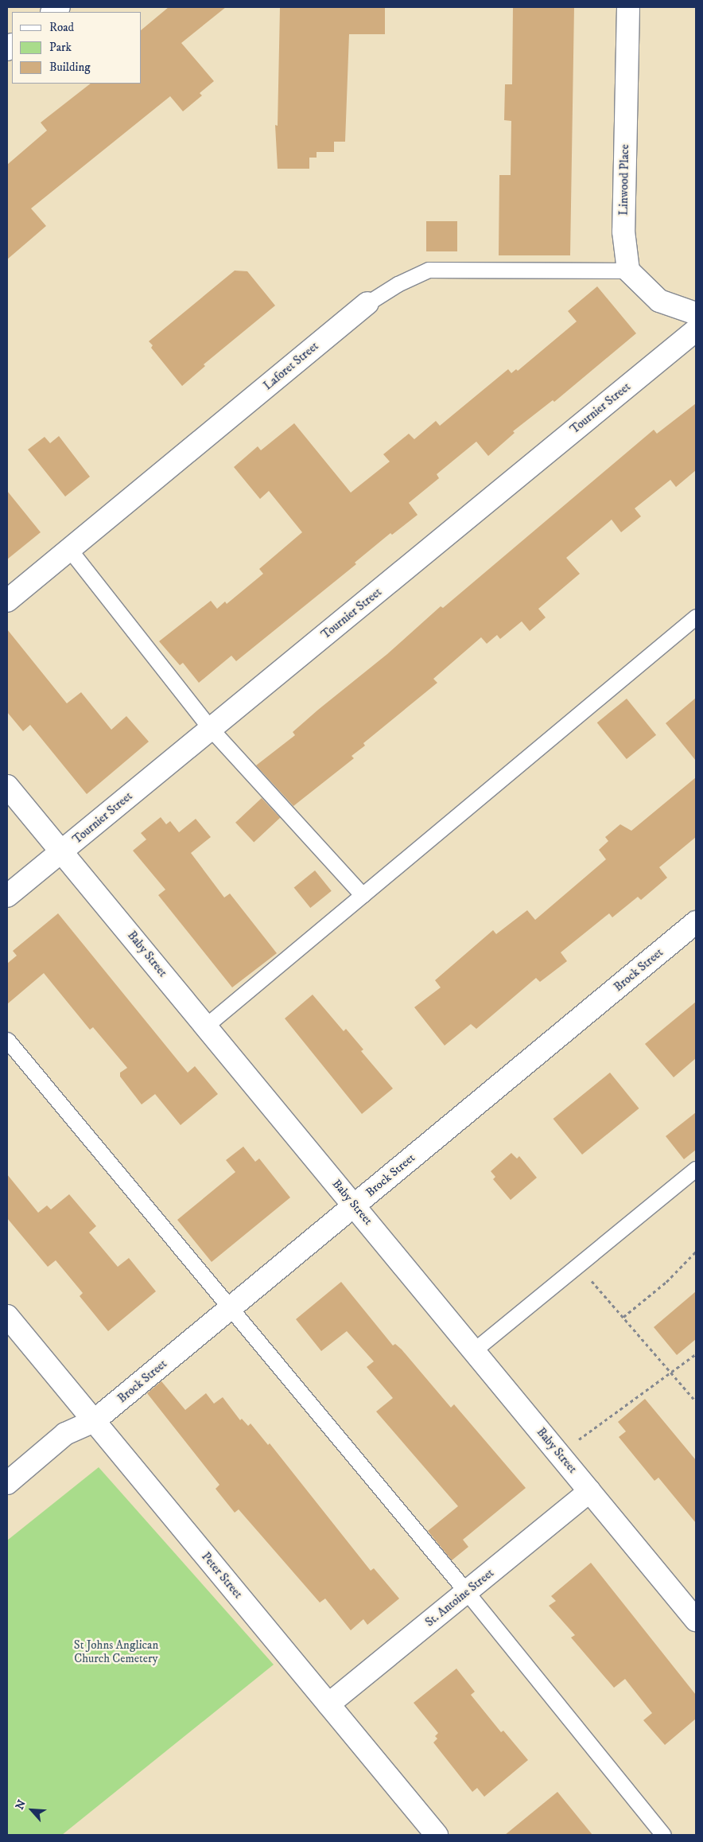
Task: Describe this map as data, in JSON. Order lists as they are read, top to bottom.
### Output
{
  "streets": {
    "street": [
      "Linwood Place",
      "Laforet Street",
      "Tournier Street",
      "Baby Street",
      "Brock Street",
      "Peter Street",
      "St. Antoine Street"
    ]
  },
  "crossings": [
    ["Linwood Place", "Laforet Street"],
    ["Tournier Street", "Baby Street"],
    ["Baby Street", "Brock Street"],
    ["Baby Street", "St. Antoine Street"],
    ["Brock Street", "Peter Street"],
    ["Peter Street", "St. Antoine Street"]
  ],
  "parks": ["St Johns Anglican Church Cemetery"],
  "legend": ["Road", "Park", "Building"],
  "north": "top left"
}
